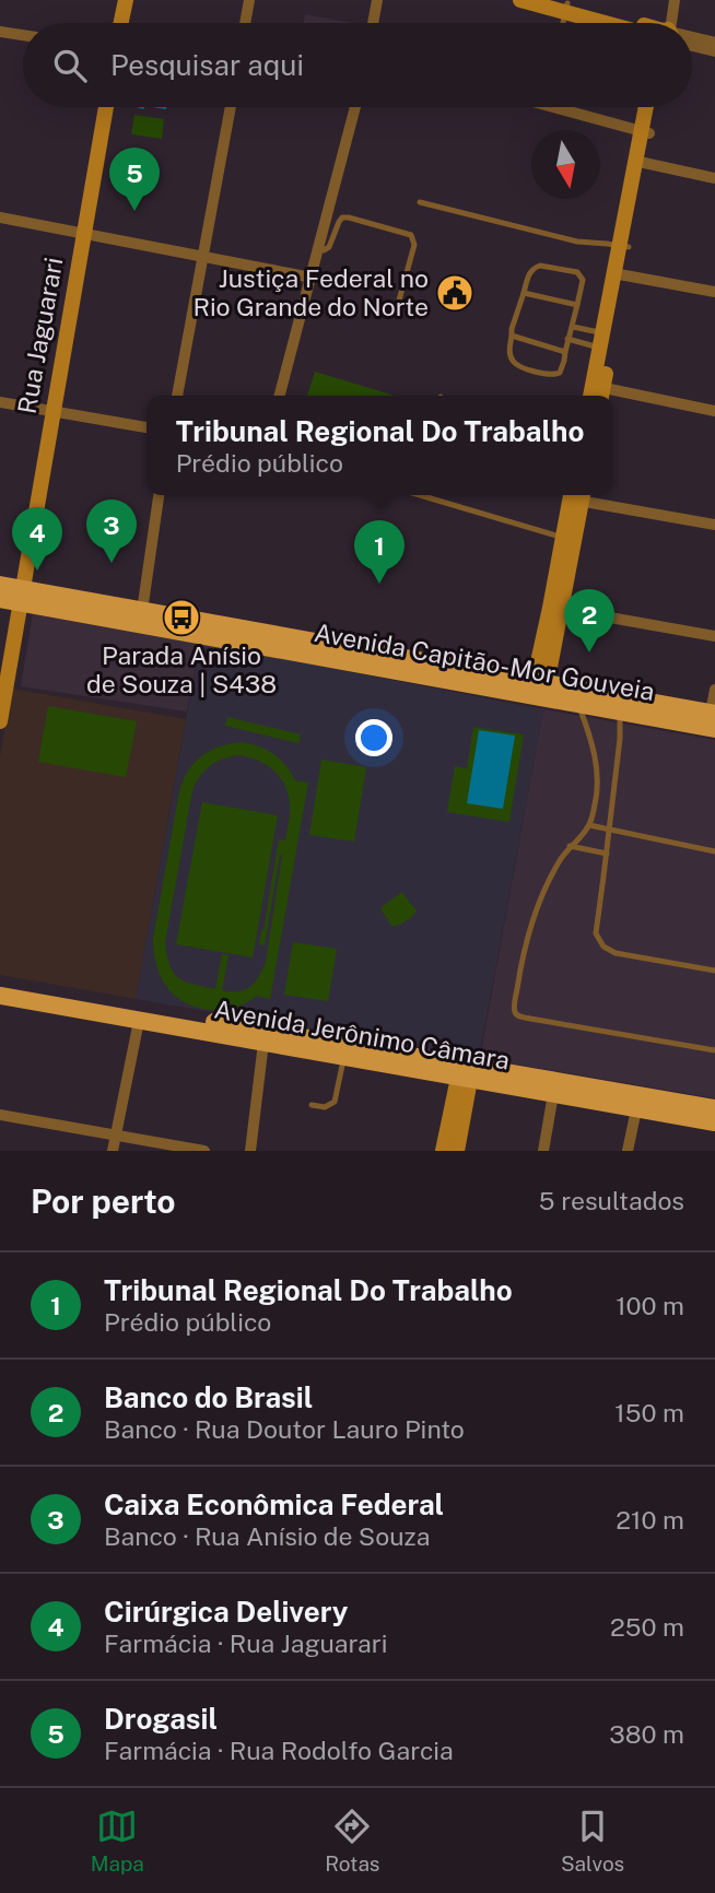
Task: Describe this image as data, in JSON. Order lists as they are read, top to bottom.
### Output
{
  "streets": {
    "main road": ["Avenida Capitão-Mor Gouveia", "Avenida Jerônimo Câmara"],
    "street": ["Rua Jaguarari"]
  },
  "crossings": [
    ["Rua Jaguarari", "Avenida Capitão-Mor Gouveia"]
  ],
  "places": {
    "public building": ["Justiça Federal no Rio Grande do Norte"],
    "bus stop": ["Parada Anísio de Souza | S438"]
  },
  "north": "bottom",
  "page": {
    "search": "Pesquisar aqui",
    "pins": [
      "5",
      "3",
      "4",
      "1",
      "2"
    ],
    "popup": ["Tribunal Regional Do Trabalho", "Prédio público"],
    "heading": ["Por perto", "5 resultados"],
    "list": [
      {
        "mark": "1",
        "name": "Tribunal Regional Do Trabalho",
        "note": "Prédio público",
        "value": "100 m"
      },
      {
        "mark": "2",
        "name": "Banco do Brasil",
        "note": "Banco · Rua Doutor Lauro Pinto",
        "value": "150 m"
      },
      {
        "mark": "3",
        "name": "Caixa Econômica Federal",
        "note": "Banco · Rua Anísio de Souza",
        "value": "210 m"
      },
      {
        "mark": "4",
        "name": "Cirúrgica Delivery",
        "note": "Farmácia · Rua Jaguarari",
        "value": "250 m"
      },
      {
        "mark": "5",
        "name": "Drogasil",
        "note": "Farmácia · Rua Rodolfo Garcia",
        "value": "380 m"
      }
    ],
    "nav": ["Mapa", "Rotas", "Salvos"]
  }
}
